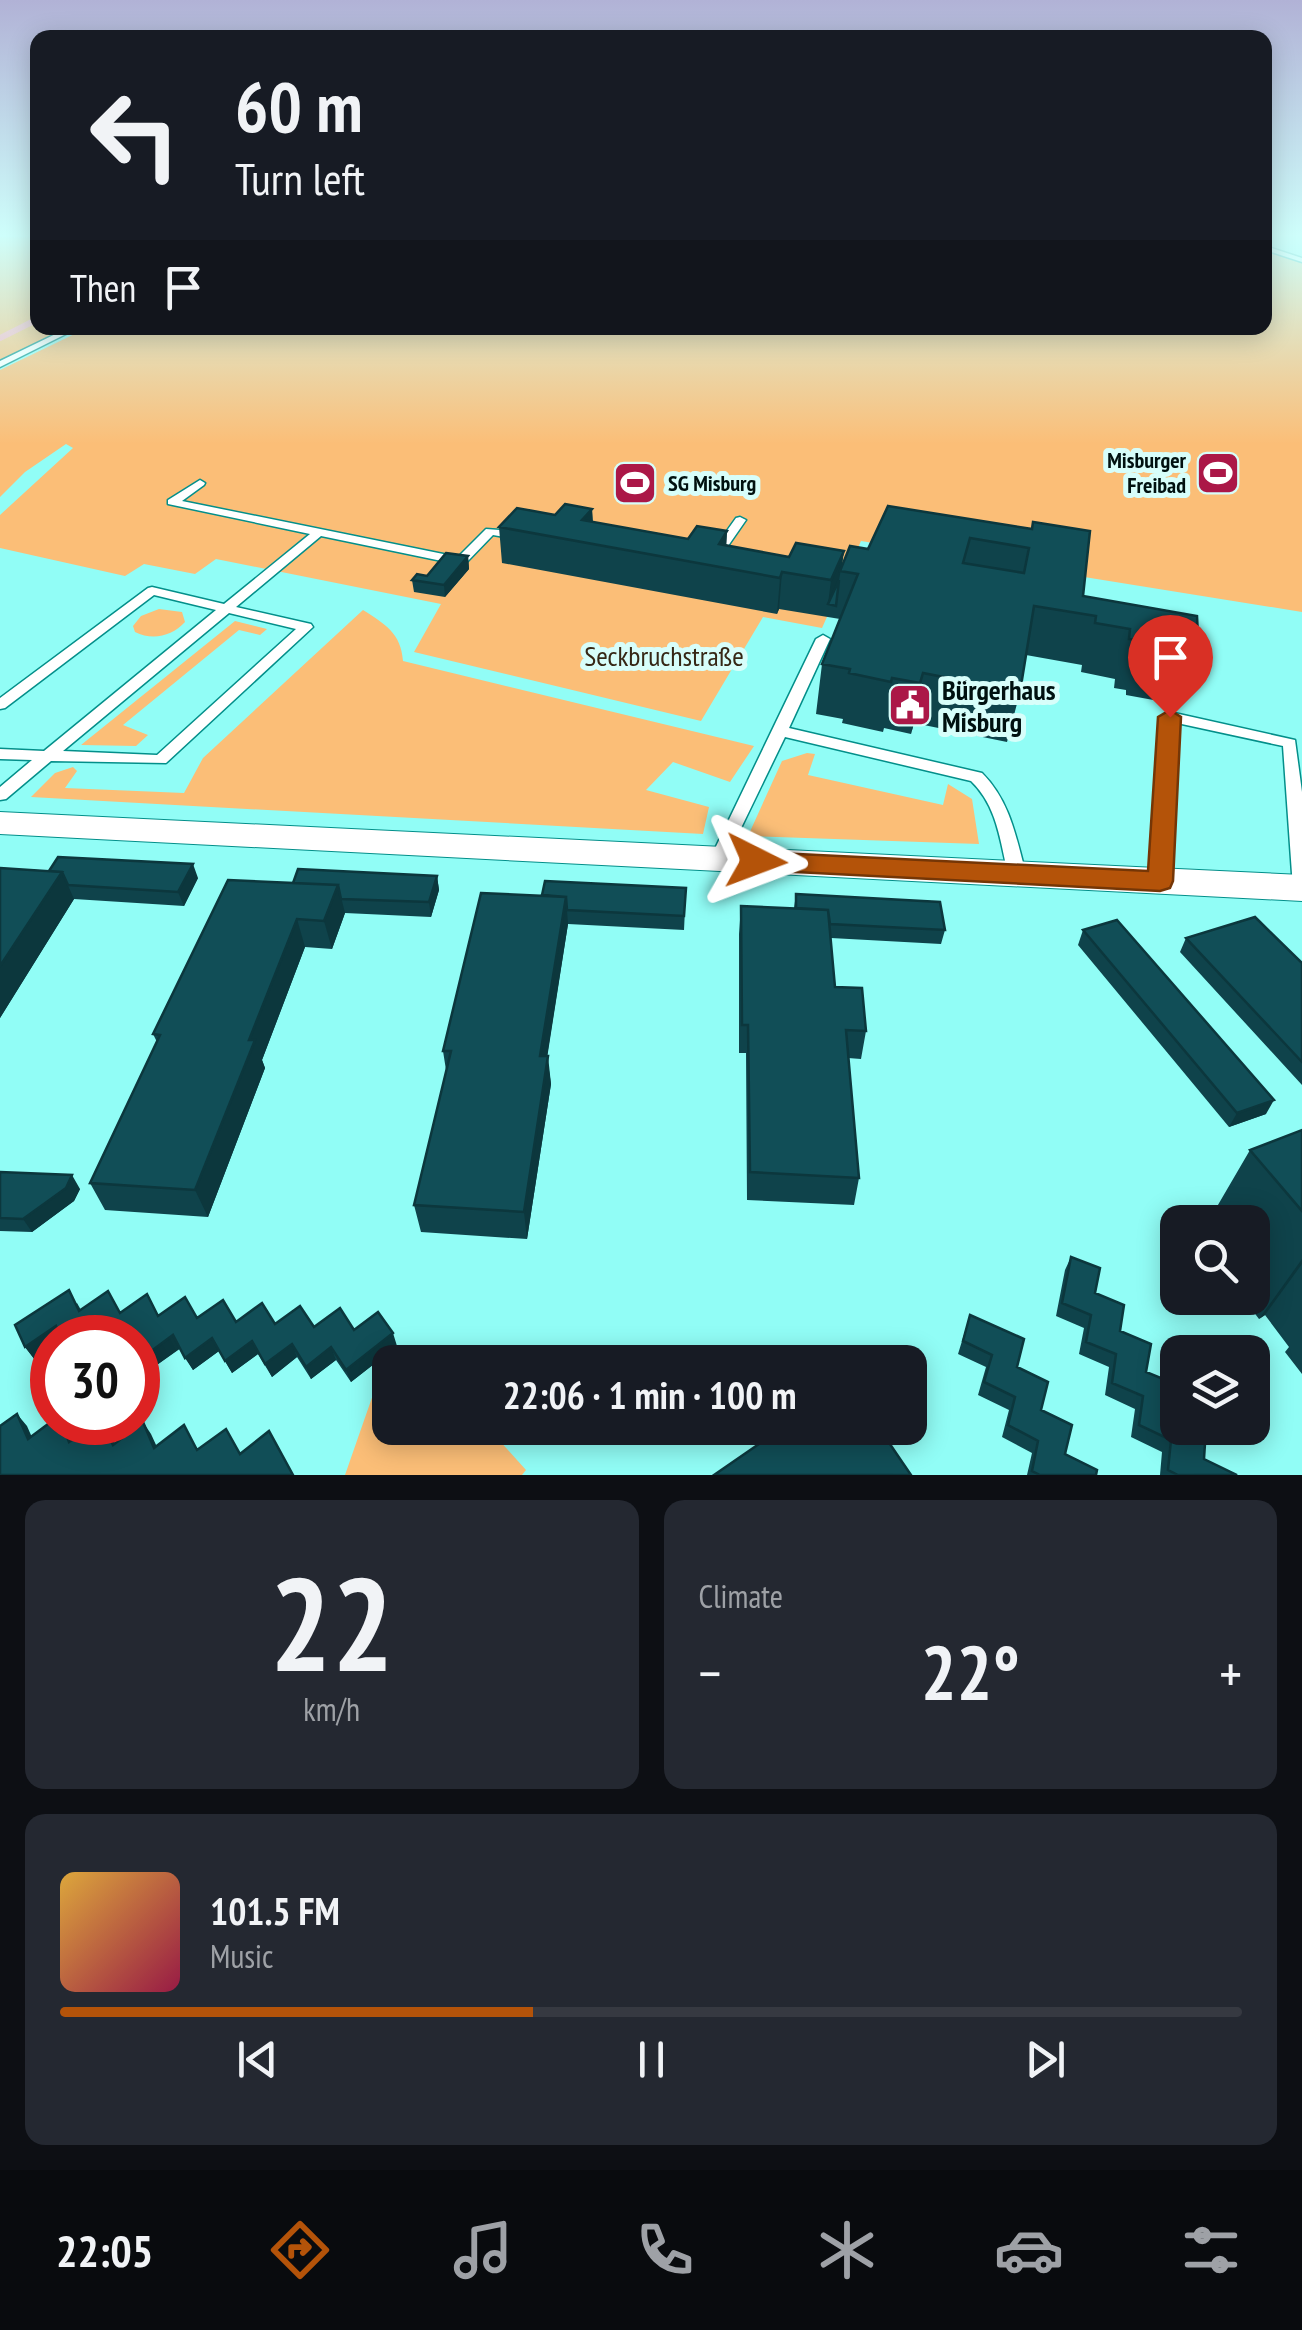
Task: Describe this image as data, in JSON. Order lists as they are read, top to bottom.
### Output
{
  "parks": ["Seckbruchstraße"],
  "places": {
    "sports": ["Misburger Freibad", "SG Misburg"],
    "public building": ["Bürgerhaus Misburg"]
  },
  "page": {
    "turn": ["60 m", "Turn left"],
    "then": "Then",
    "limit": "30",
    "trip": "22:06 · 1 min · 100 m",
    "tile": [
      ["22", "km/h"],
      "Climate"
    ],
    "heat": ["−", "22°", "+"],
    "song": ["101.5 FM", "Music"],
    "tabs": "22:05"
  }
}
